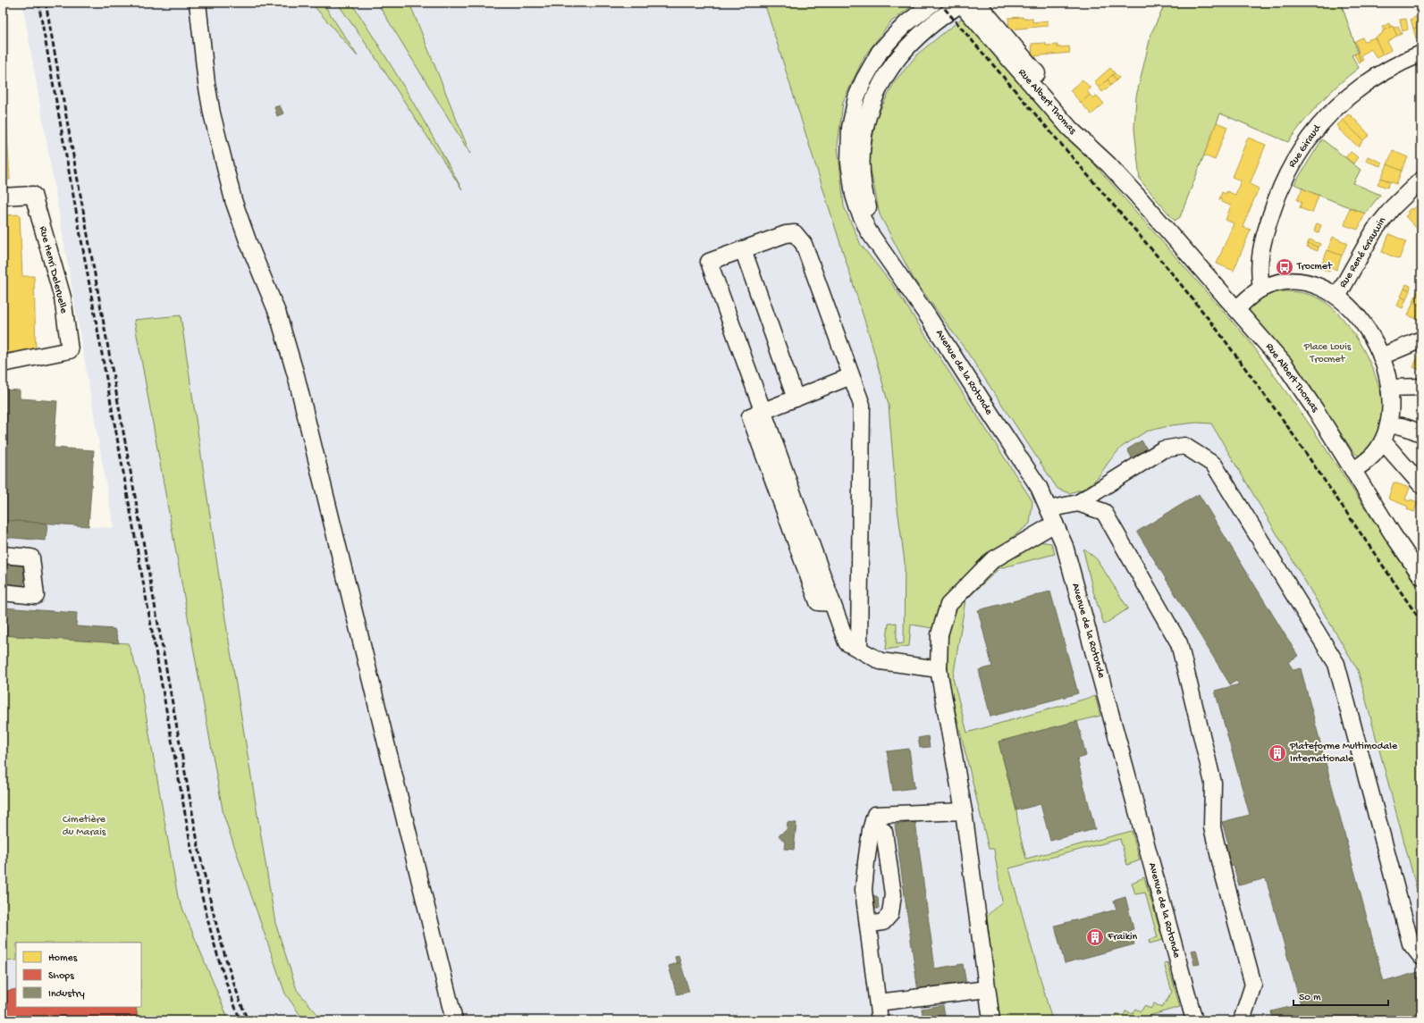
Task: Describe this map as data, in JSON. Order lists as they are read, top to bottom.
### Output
{
  "streets": {
    "street": [
      "Rue Albert Thomas",
      "Rue Giraud",
      "Rue René Grauwin",
      "Rue Henri Deleruelle",
      "Avenue de la Rotonde"
    ]
  },
  "crossings": [
    ["Rue Albert Thomas", "Avenue de la Rotonde"]
  ],
  "parks": ["Place Louis Trocmet", "Cimetière du Marais"],
  "places": {
    "bus stop": ["Trocmet"],
    "building": ["Plateforme Multimodale Internationale", "Fraikin"]
  },
  "legend": ["Homes", "Shops", "Industry"],
  "scale_bar": "50 m"
}
